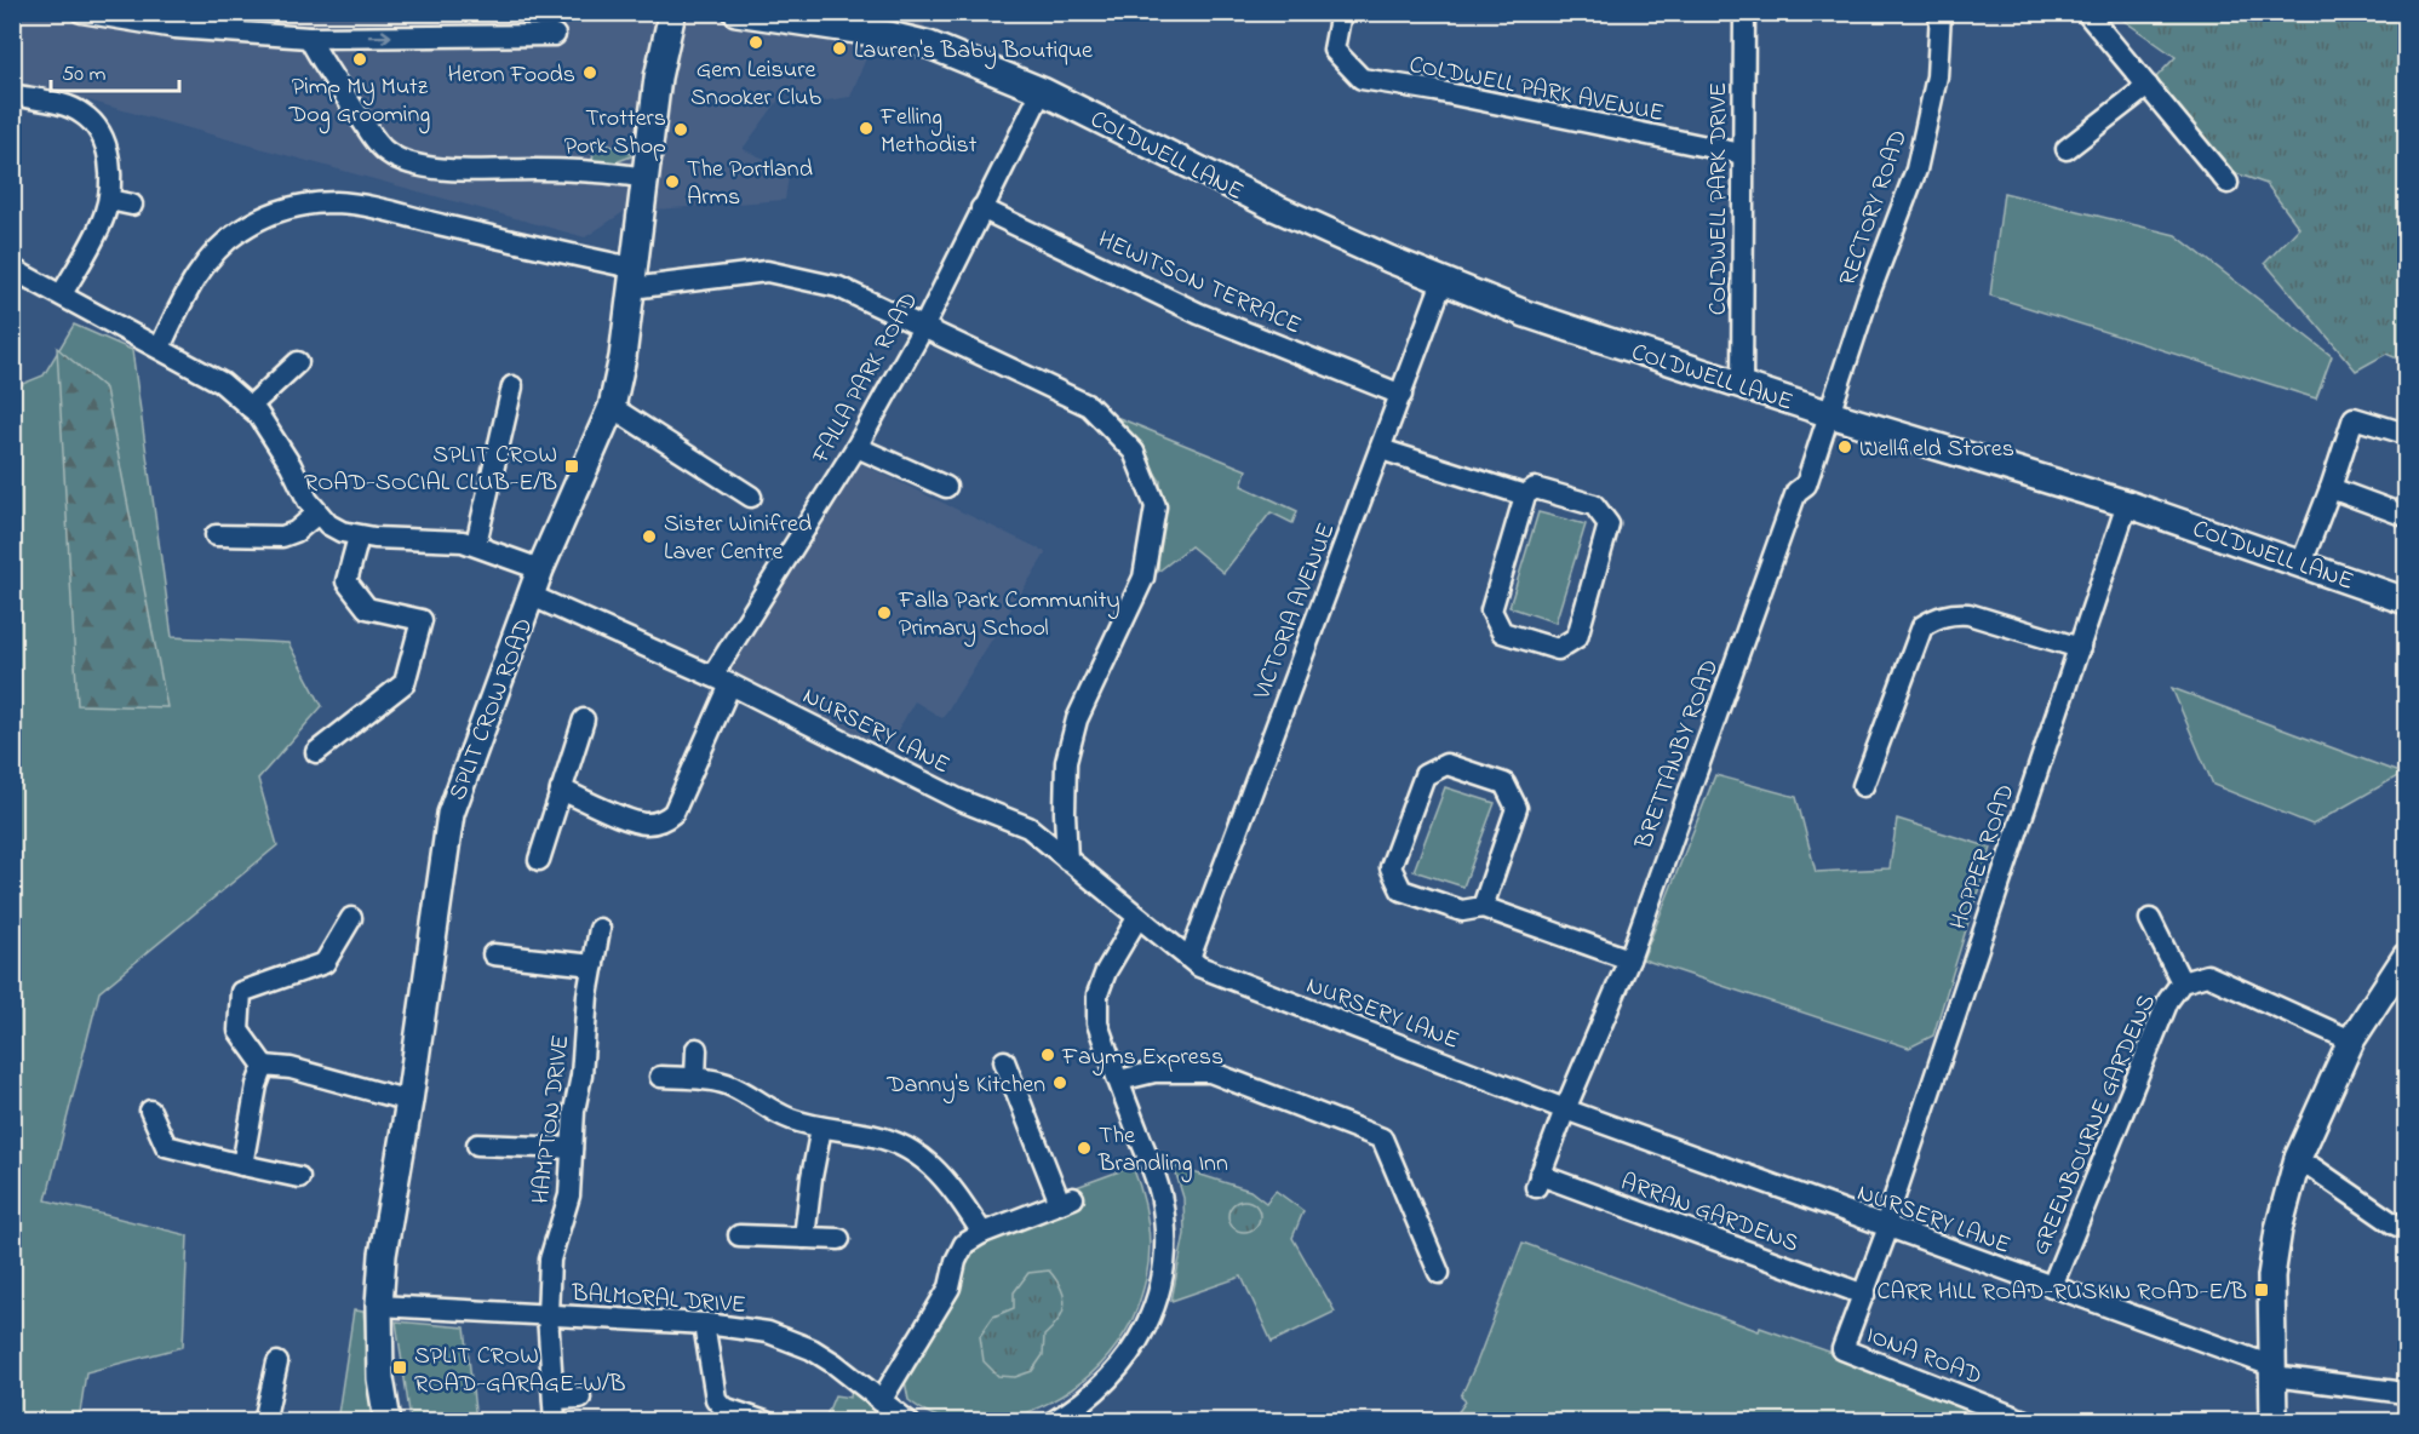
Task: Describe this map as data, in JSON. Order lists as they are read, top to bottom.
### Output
{
  "streets": {
    "street": [
      "COLDWELL PARK AVENUE",
      "COLDWELL LANE",
      "COLDWELL PARK DRIVE",
      "RECTORY ROAD",
      "HEWITSON TERRACE",
      "FALLA PARK ROAD",
      "VICTORIA AVENUE",
      "SPLIT CROW ROAD",
      "NURSERY LANE",
      "BRETTANBY ROAD",
      "HOPPER ROAD",
      "HAMPTON DRIVE",
      "GREENBOURNE GARDENS",
      "ARRAN GARDENS",
      "BALMORAL DRIVE",
      "IONA ROAD"
    ]
  },
  "crossings": [
    ["COLDWELL PARK AVENUE", "COLDWELL PARK DRIVE"],
    ["COLDWELL LANE", "COLDWELL PARK DRIVE"],
    ["COLDWELL LANE", "RECTORY ROAD"],
    ["COLDWELL LANE", "FALLA PARK ROAD"],
    ["COLDWELL LANE", "VICTORIA AVENUE"],
    ["COLDWELL LANE", "BRETTANBY ROAD"],
    ["COLDWELL LANE", "HOPPER ROAD"],
    ["RECTORY ROAD", "BRETTANBY ROAD"],
    ["HEWITSON TERRACE", "FALLA PARK ROAD"],
    ["HEWITSON TERRACE", "VICTORIA AVENUE"],
    ["FALLA PARK ROAD", "NURSERY LANE"],
    ["VICTORIA AVENUE", "NURSERY LANE"],
    ["SPLIT CROW ROAD", "NURSERY LANE"],
    ["SPLIT CROW ROAD", "BALMORAL DRIVE"],
    ["NURSERY LANE", "BRETTANBY ROAD"],
    ["NURSERY LANE", "HOPPER ROAD"],
    ["NURSERY LANE", "GREENBOURNE GARDENS"],
    ["NURSERY LANE", "IONA ROAD"],
    ["BRETTANBY ROAD", "ARRAN GARDENS"],
    ["HOPPER ROAD", "IONA ROAD"],
    ["HAMPTON DRIVE", "BALMORAL DRIVE"],
    ["ARRAN GARDENS", "IONA ROAD"]
  ],
  "places": {
    "other": [
      "Gem Leisure Snooker Club",
      "Lauren's Baby Boutique",
      "Pimp My Mutz Dog Grooming",
      "Heron Foods",
      "Felling Methodist",
      "Trotters Pork Shop",
      "The Portland Arms",
      "Wellfield Stores",
      "Sister Winifred Laver Centre",
      "Falla Park Community Primary School",
      "Fayms Express",
      "Danny's Kitchen",
      "The Brandling Inn"
    ],
    "transit": ["SPLIT CROW ROAD-SOCIAL CLUB-E/B", "CARR HILL ROAD-RUSKIN ROAD-E/B", "SPLIT CROW ROAD-GARAGE-W/B"]
  },
  "scale_bar": "50 m"
}
